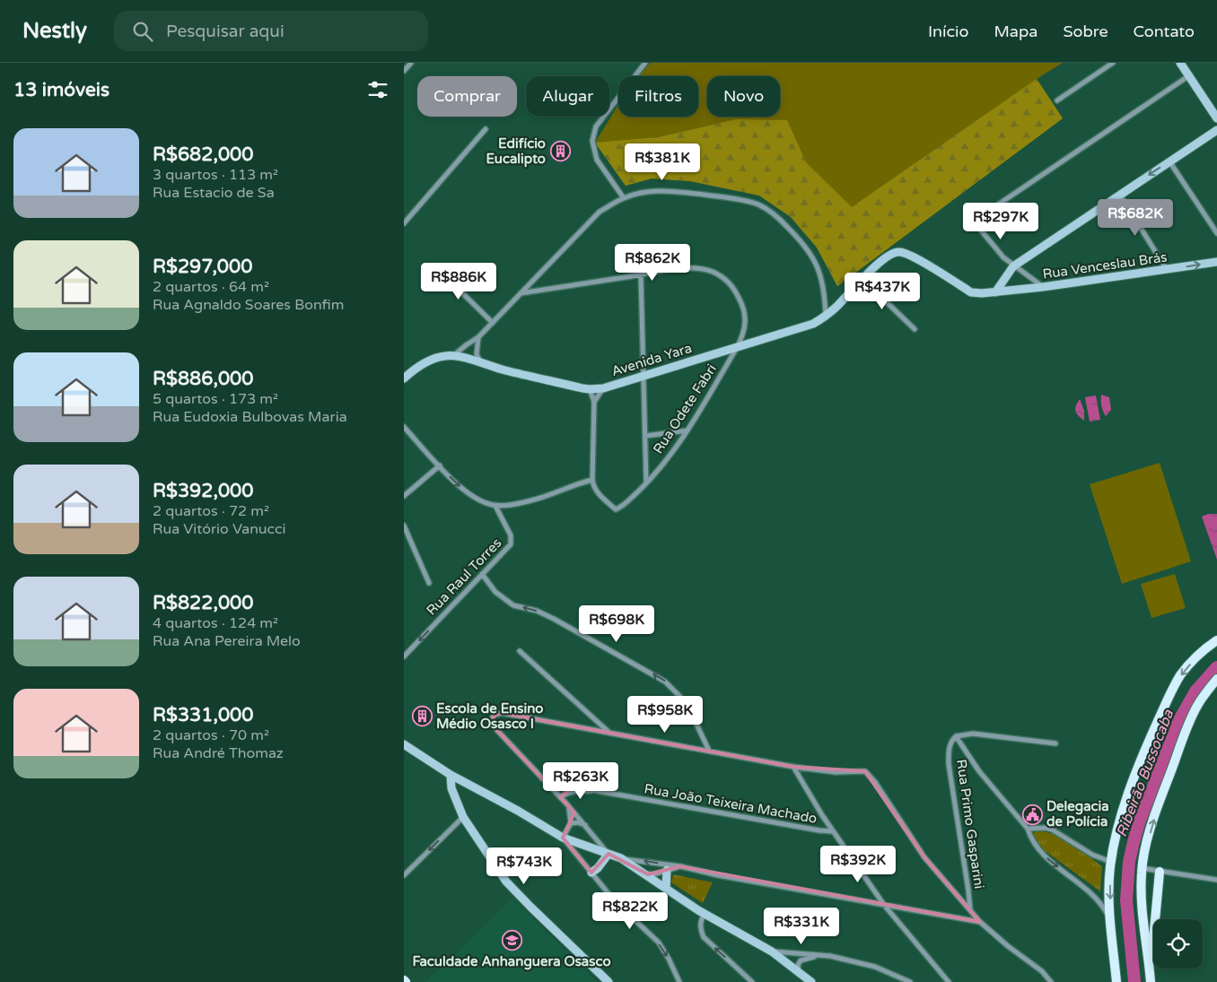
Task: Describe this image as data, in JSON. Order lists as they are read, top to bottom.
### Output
{
  "streets": {
    "street": [
      "Rua Venceslau Brás",
      "Avenida Yara",
      "Rua Odete Fabri",
      "Rua Raul Torres",
      "Rua João Teixeira Machado",
      "Rua Primo Gasparini"
    ]
  },
  "crossings": [
    ["Rua Venceslau Brás", "Avenida Yara"],
    ["Avenida Yara", "Rua Odete Fabri"]
  ],
  "one_way": ["Rua Raul Torres"],
  "water": ["Ribeirão Bussocaba"],
  "places": {
    "building": ["Edifício Eucalipto", "Escola de Ensino Médio Osasco I"],
    "public building": ["Delegacia de Polícia"],
    "school or university": ["Faculdade Anhanguera Osasco"]
  },
  "page": {
    "header": "Nestly",
    "search": "Pesquisar aqui",
    "nav": [
      "Início",
      "Mapa",
      "Sobre",
      "Contato"
    ],
    "heading": "13 imóveis",
    "chip": [
      "Comprar",
      "Alugar",
      "Filtros",
      "Novo"
    ],
    "list": [
      {
        "name": "R$682,000",
        "note": "3 quartos · 113 m² · Rua Estacio de Sa"
      },
      {
        "name": "R$297,000",
        "note": "2 quartos · 64 m² · Rua Agnaldo Soares Bonfim"
      },
      {
        "name": "R$886,000",
        "note": "5 quartos · 173 m² · Rua Eudoxia Bulbovas Maria"
      },
      {
        "name": "R$392,000",
        "note": "2 quartos · 72 m² · Rua Vitório Vanucci"
      },
      {
        "name": "R$822,000",
        "note": "4 quartos · 124 m² · Rua Ana Pereira Melo"
      },
      {
        "name": "R$331,000",
        "note": "2 quartos · 70 m² · Rua André Thomaz"
      }
    ],
    "price": [
      "R$381K",
      "R$682K",
      "R$297K",
      "R$862K",
      "R$886K",
      "R$437K",
      "R$698K",
      "R$958K",
      "R$263K",
      "R$392K",
      "R$743K",
      "R$822K",
      "R$331K"
    ]
  }
}
